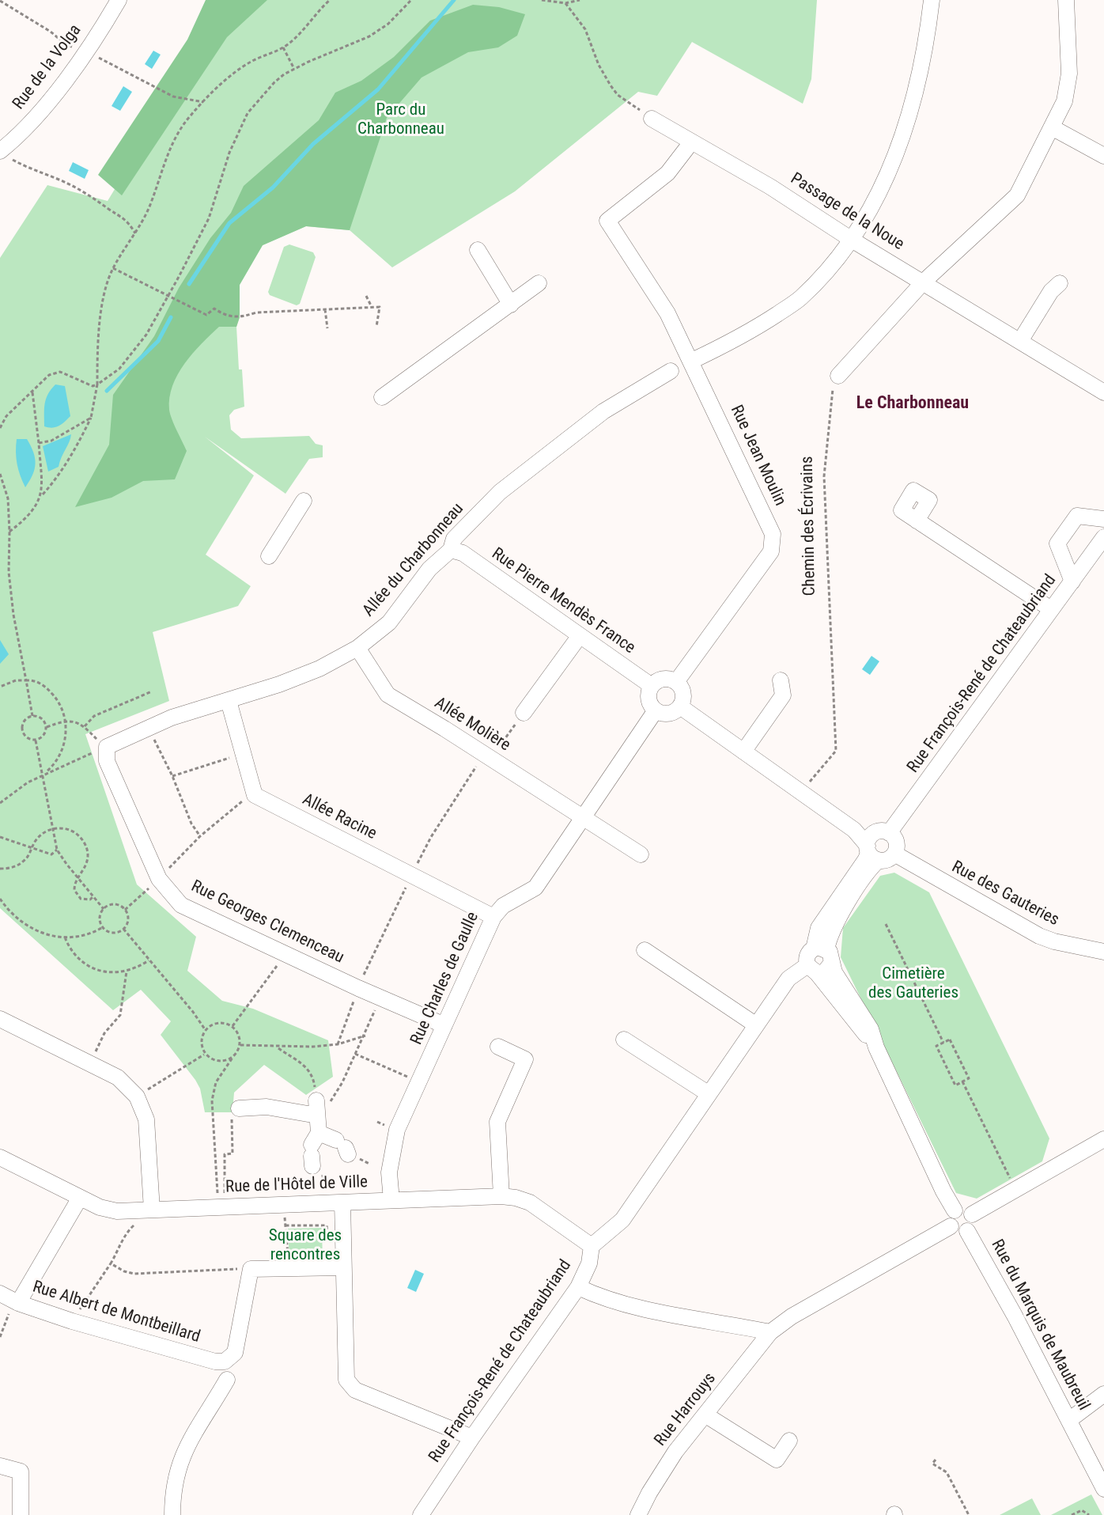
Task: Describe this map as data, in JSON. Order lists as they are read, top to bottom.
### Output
{
  "streets": {
    "street": [
      "Rue de la Volga",
      "Passage de la Noue",
      "Rue Jean Moulin",
      "Allée du Charbonneau",
      "Rue Pierre Mendès France",
      "Rue François-René de Chateaubriand",
      "Allée Molière",
      "Allée Racine",
      "Rue des Gauteries",
      "Rue Georges Clemenceau",
      "Rue Charles de Gaulle",
      "Rue de l'Hôtel de Ville",
      "Rue Albert de Montbeillard",
      "Rue du Marquis de Maubreuil",
      "Rue Harrouys"
    ],
    "path": ["Chemin des Écrivains"]
  },
  "crossings": [
    ["Passage de la Noue", "Rue Jean Moulin"],
    ["Rue Jean Moulin", "Rue Pierre Mendès France"],
    ["Rue Jean Moulin", "Rue Charles de Gaulle"],
    ["Allée du Charbonneau", "Rue Pierre Mendès France"],
    ["Allée du Charbonneau", "Allée Molière"],
    ["Allée du Charbonneau", "Rue Georges Clemenceau"],
    ["Rue Pierre Mendès France", "Rue Charles de Gaulle"],
    ["Rue François-René de Chateaubriand", "Rue de l'Hôtel de Ville"],
    ["Allée Molière", "Rue Charles de Gaulle"],
    ["Allée Racine", "Rue Charles de Gaulle"],
    ["Rue Georges Clemenceau", "Rue Charles de Gaulle"],
    ["Rue Charles de Gaulle", "Rue de l'Hôtel de Ville"],
    ["Rue du Marquis de Maubreuil", "Rue Harrouys"]
  ],
  "districts": ["Le Charbonneau"],
  "parks": ["Parc du Charbonneau", "Cimetière des Gauteries", "Square des rencontres"]
}
